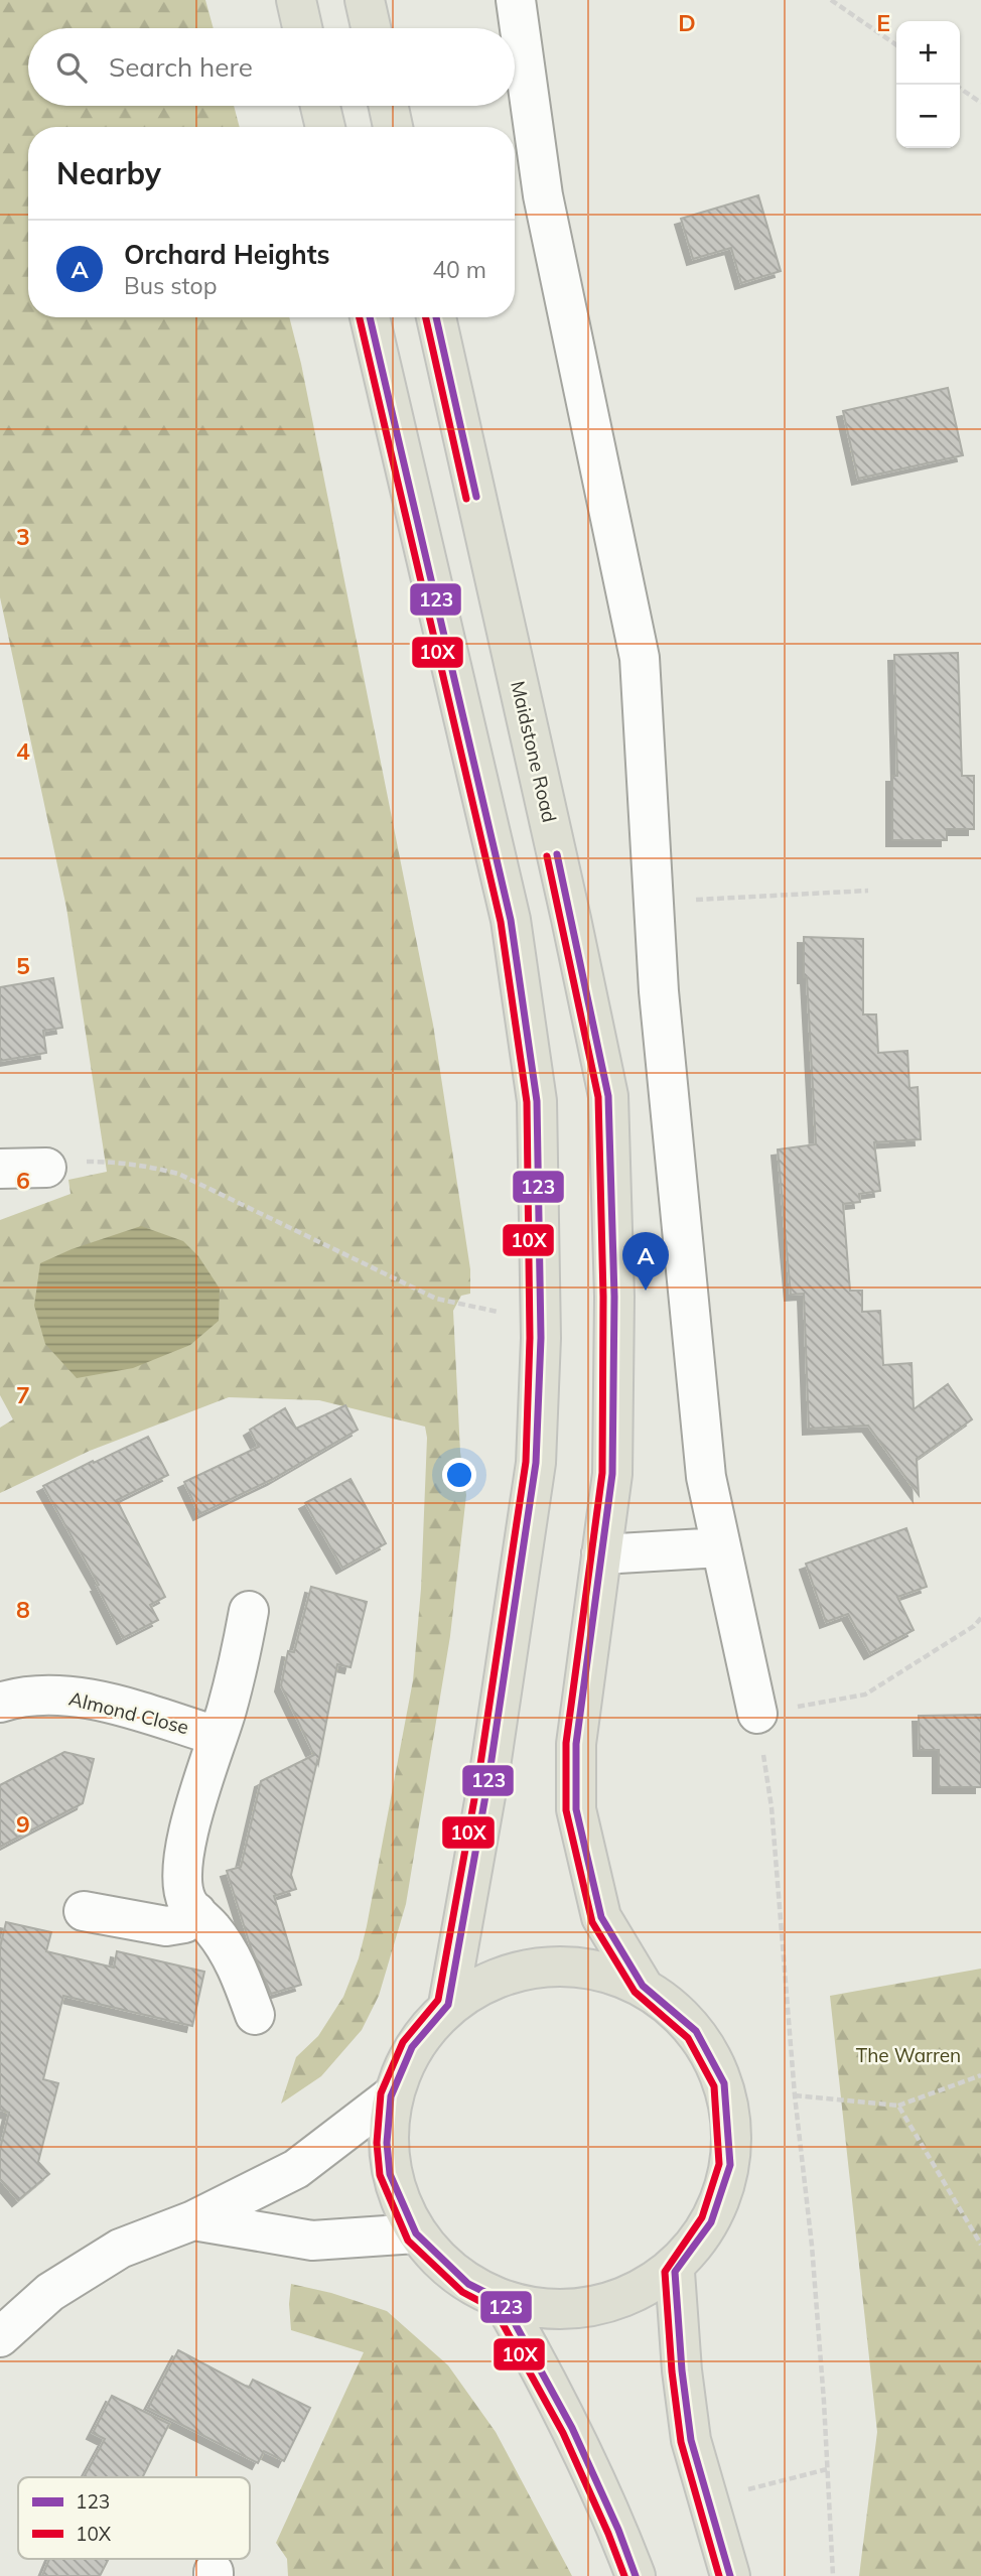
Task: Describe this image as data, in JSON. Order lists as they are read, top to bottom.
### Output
{
  "streets": {
    "main road": ["Maidstone Road"],
    "street": ["Almond Close"]
  },
  "parks": ["The Warren"],
  "lines": ["transit line 123", "transit line 10X"],
  "legend": ["123", "10X"],
  "page": {
    "map_buttons": ["+", "−"],
    "search": "Search here",
    "heading": "Nearby",
    "list": [
      {
        "mark": "A",
        "name": "Orchard Heights",
        "note": "Bus stop",
        "value": "40 m"
      }
    ],
    "pins": "A"
  },
  "grid": {
    "columns": ["D", "E"],
    "rows": [
      "3",
      "4",
      "5",
      "6",
      "7",
      "8",
      "9"
    ]
  }
}
